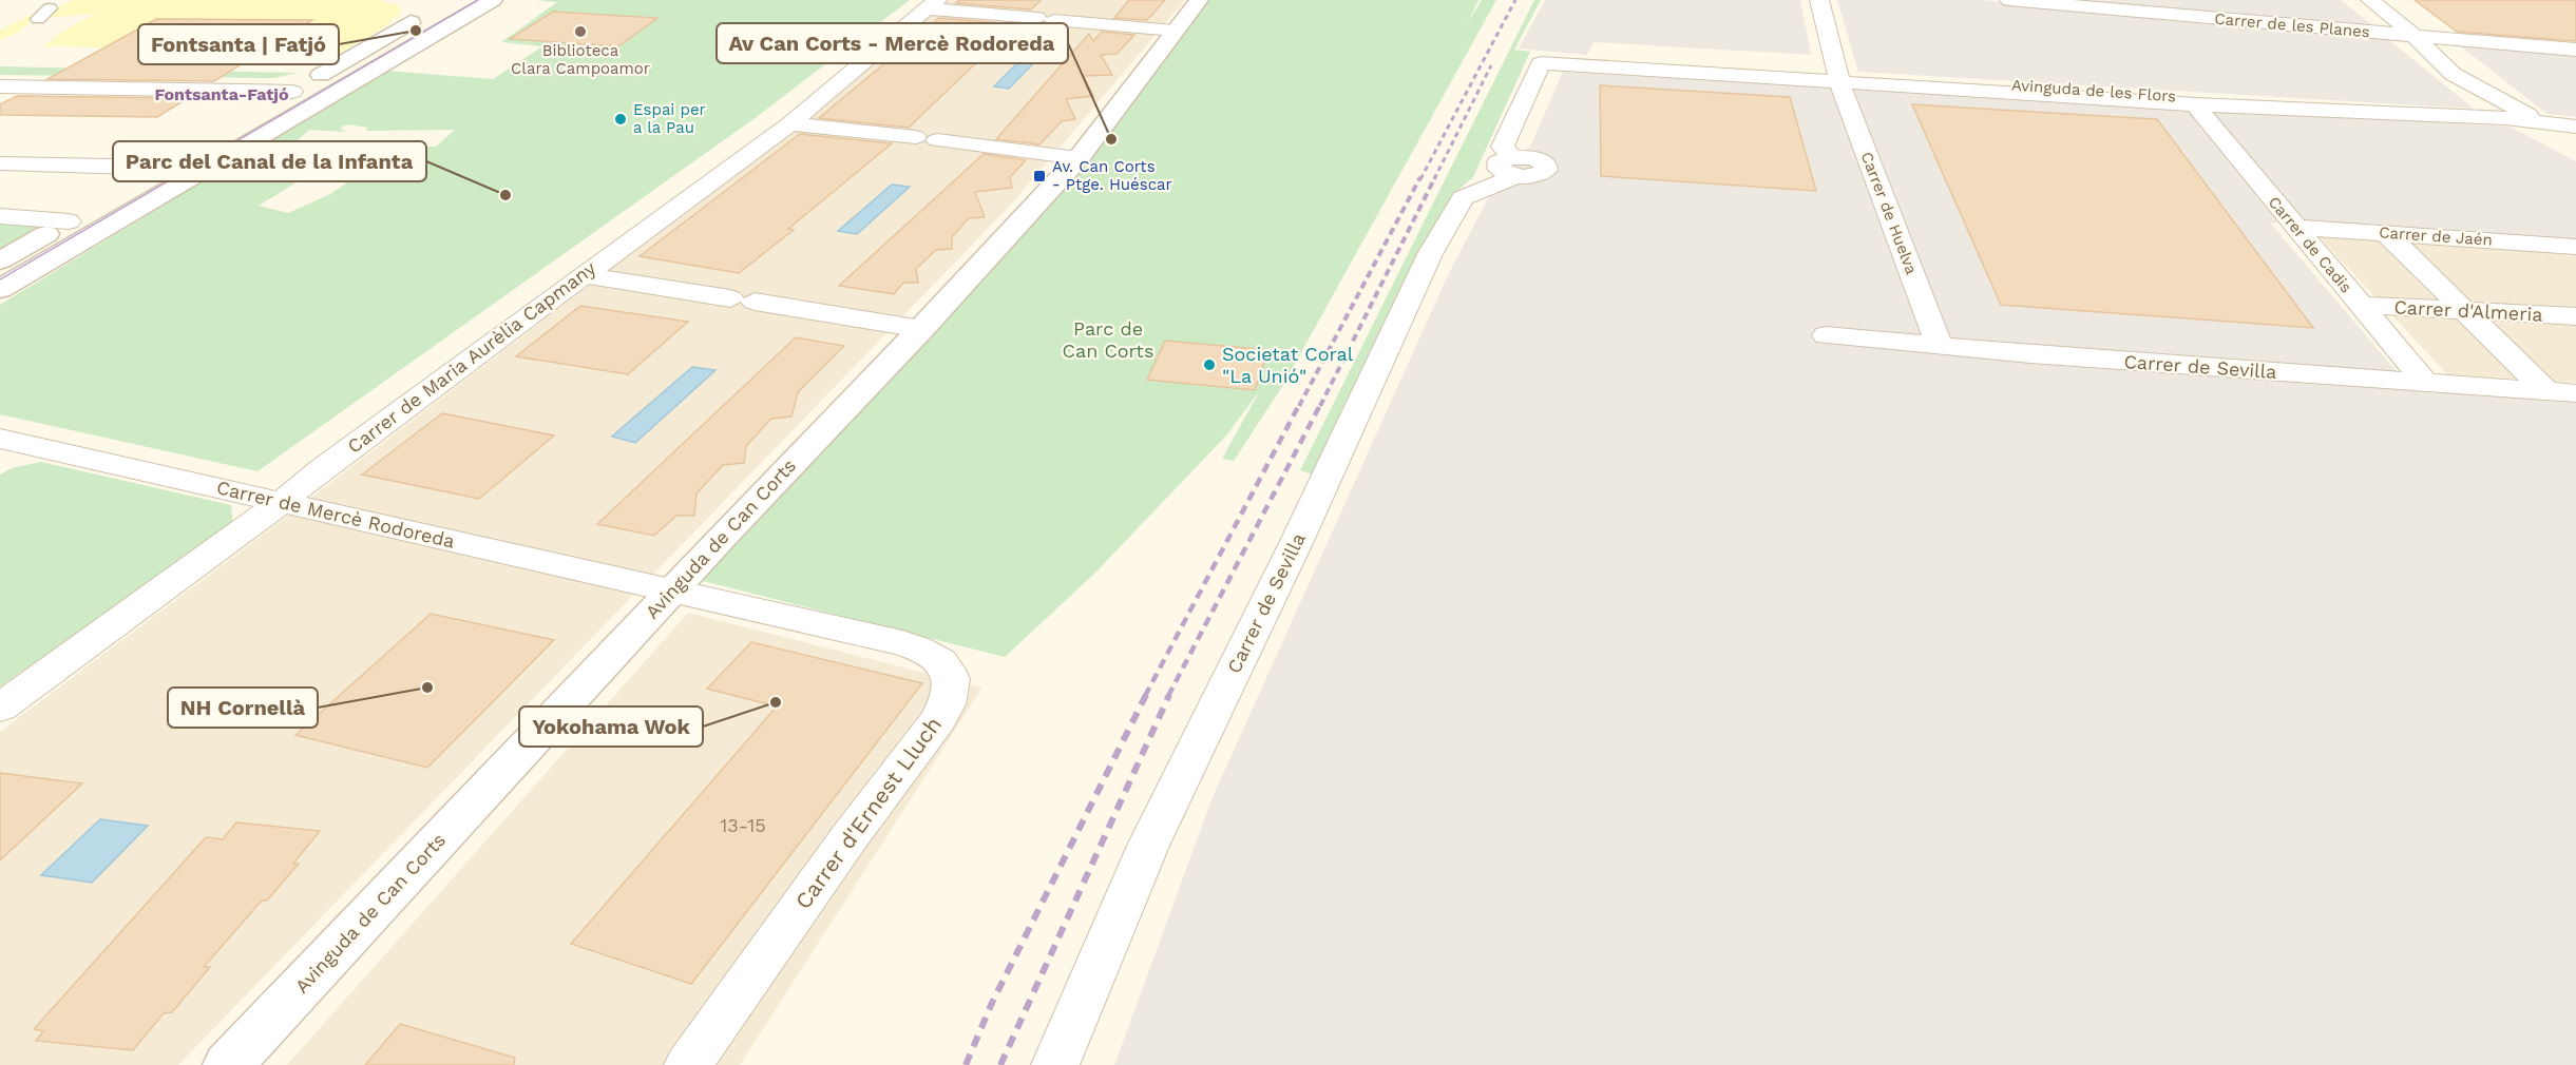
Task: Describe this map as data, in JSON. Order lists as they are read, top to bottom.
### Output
{
  "streets": {
    "street": [
      "Carrer de les Planes",
      "Avinguda de les Flors",
      "Carrer de Huelva",
      "Carrer de Jaén",
      "Carrer de Cadis",
      "Carrer d'Almeria",
      "Carrer de Maria Aurèlia Capmany",
      "Carrer de Sevilla",
      "Carrer de Mercè Rodoreda",
      "Avinguda de Can Corts",
      "Carrer d'Ernest Lluch"
    ]
  },
  "crossings": [
    ["Avinguda de les Flors", "Carrer de Huelva"],
    ["Avinguda de les Flors", "Carrer de Cadis"],
    ["Avinguda de les Flors", "Carrer de Sevilla"],
    ["Carrer de Huelva", "Carrer de Sevilla"],
    ["Carrer de Jaén", "Carrer de Cadis"],
    ["Carrer de Cadis", "Carrer d'Almeria"],
    ["Carrer de Cadis", "Carrer de Sevilla"],
    ["Carrer de Maria Aurèlia Capmany", "Carrer de Mercè Rodoreda"],
    ["Carrer de Mercè Rodoreda", "Avinguda de Can Corts"],
    ["Carrer de Mercè Rodoreda", "Carrer d'Ernest Lluch"],
    ["Avinguda de Can Corts", "Carrer d'Ernest Lluch"]
  ],
  "districts": ["Fontsanta-Fatjó"],
  "parks": ["Parc de Can Corts"],
  "places": {
    "other": [
      "Fontsanta | Fatjó",
      "Biblioteca Clara Campoamor",
      "Espai per a la Pau",
      "Av Can Corts - Mercè Rodoreda",
      "Parc del Canal de la Infanta",
      "Societat Coral \"La Unió\"",
      "NH Cornellà",
      "Yokohama Wok"
    ],
    "transit": ["Av. Can Corts - Ptge. Huéscar"]
  },
  "house_numbers": ["13-15"]
}
